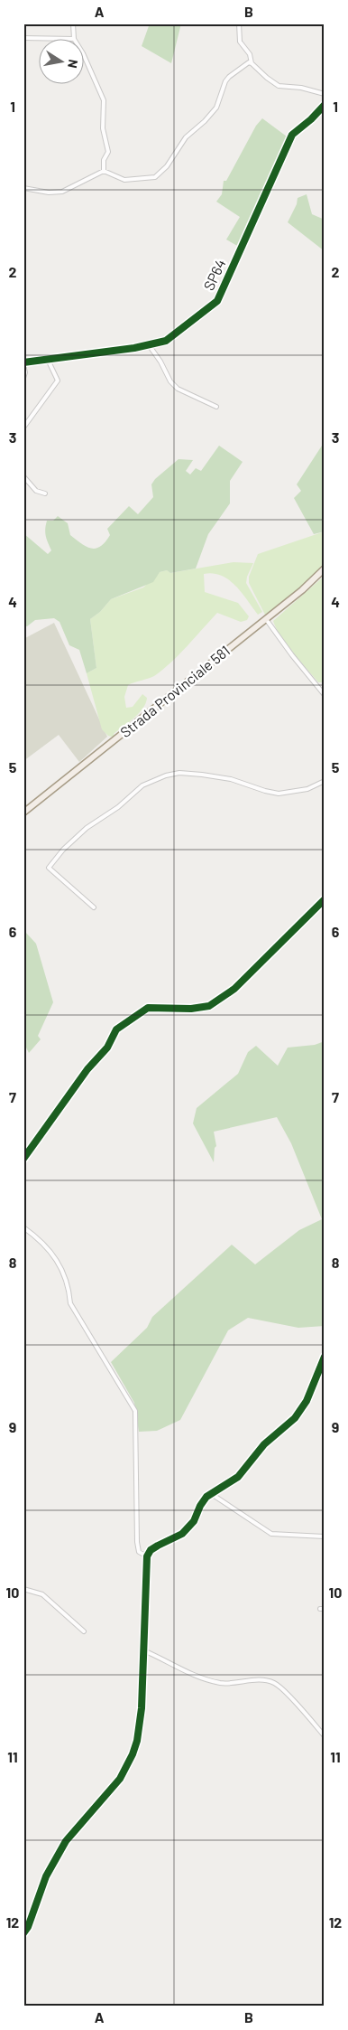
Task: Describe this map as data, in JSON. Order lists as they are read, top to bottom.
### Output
{
  "streets": {
    "main road": ["Strada Provinciale 581"],
    "street": ["SP64"]
  },
  "north": "right",
  "grid": {
    "columns": ["A", "B"],
    "rows": [
      "1",
      "2",
      "3",
      "4",
      "5",
      "6",
      "7",
      "8",
      "9",
      "10",
      "11",
      "12"
    ]
  }
}
